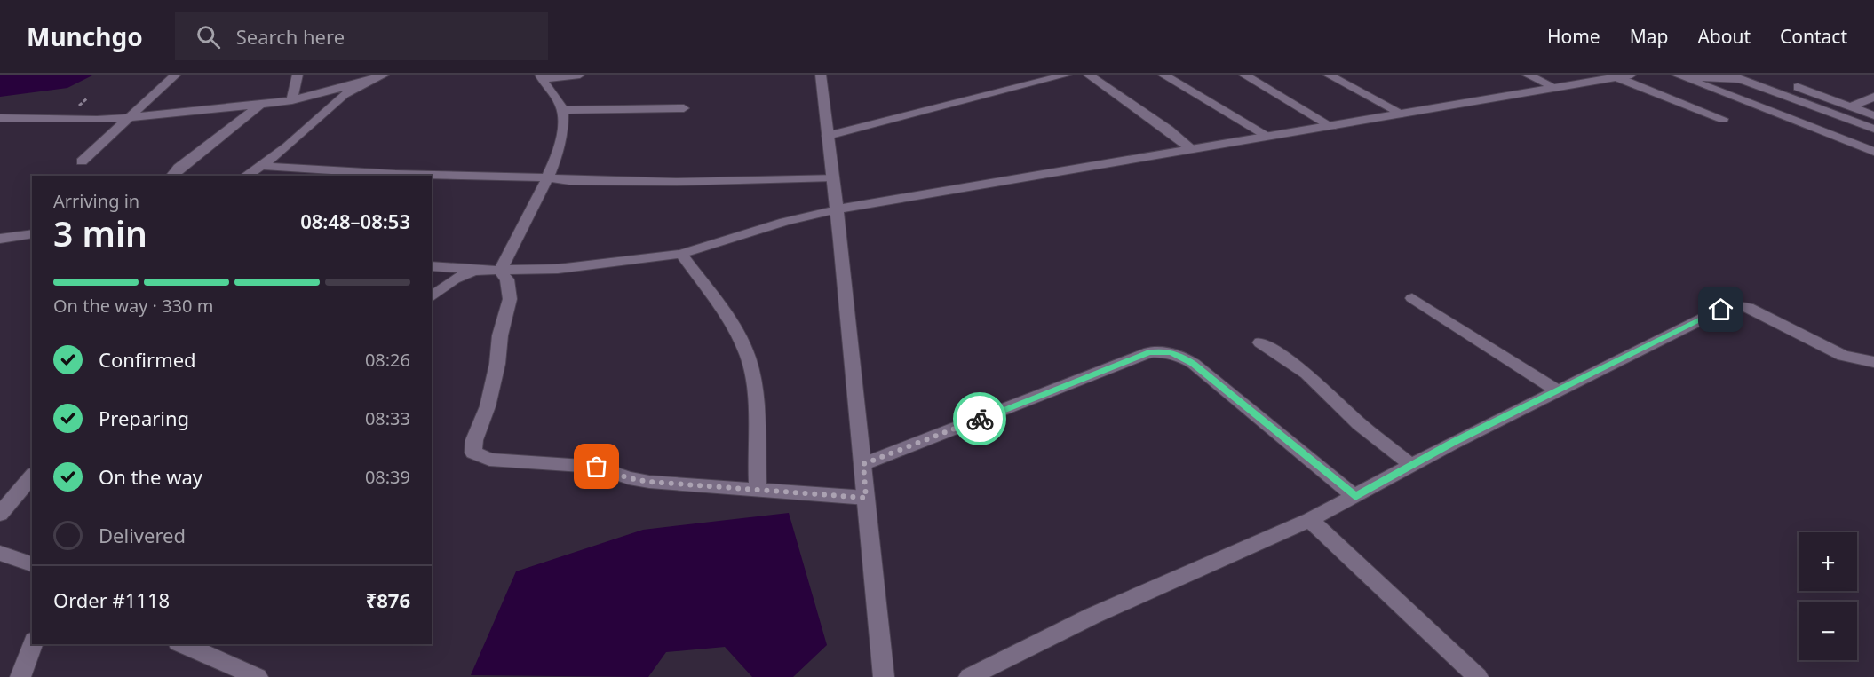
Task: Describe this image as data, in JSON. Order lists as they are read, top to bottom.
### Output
{
  "page": {
    "header": "Munchgo",
    "search": "Search here",
    "nav": [
      "Home",
      "Map",
      "About",
      "Contact"
    ],
    "heading": ["3 min", "Arriving in", "08:48–08:53"],
    "panel": ["Order #1118", "₹876"],
    "bar": "On the way · 330 m",
    "list": [
      ["Confirmed", "08:26"],
      ["Preparing", "08:33"],
      ["On the way", "08:39"],
      "Delivered"
    ],
    "map_buttons": ["+", "−"]
  }
}
